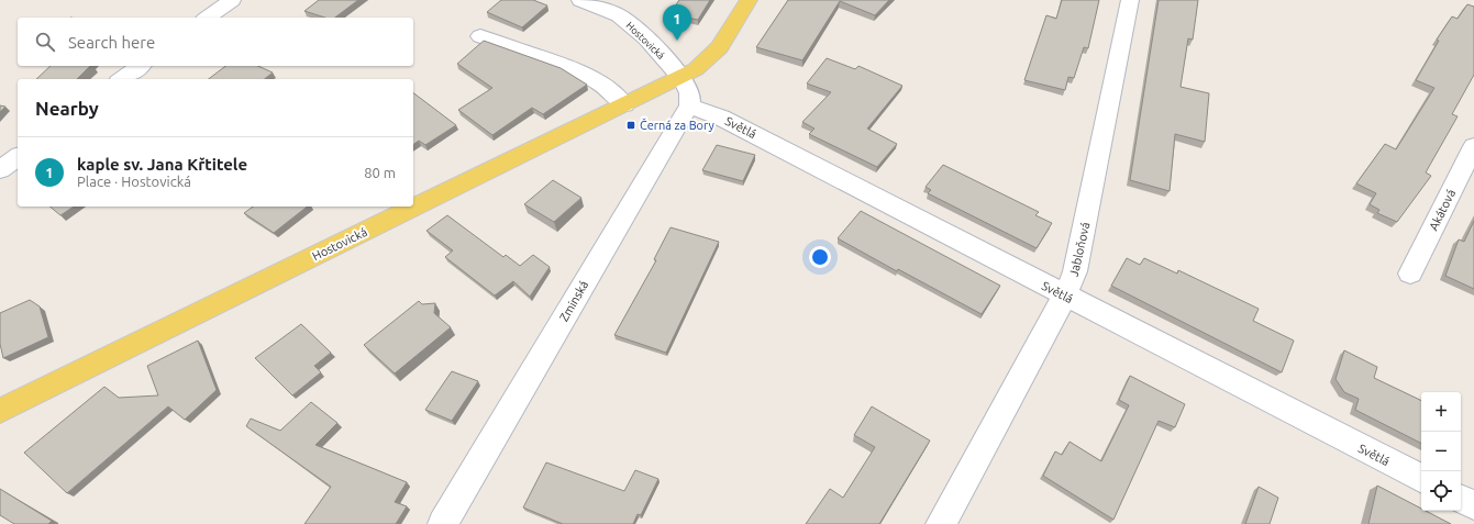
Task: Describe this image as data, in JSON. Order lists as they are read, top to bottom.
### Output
{
  "streets": {
    "main road": ["Hostovická"],
    "street": [
      "Světlá",
      "Akátová",
      "Jabloňová",
      "Zminská"
    ]
  },
  "crossings": [
    ["Světlá", "Jabloňová"],
    ["Světlá", "Zminská"]
  ],
  "places": {
    "transit": ["Černá za Bory"]
  },
  "page": {
    "pins": "1",
    "search": "Search here",
    "heading": "Nearby",
    "list": [
      {
        "mark": "1",
        "name": "kaple sv. Jana Křtitele",
        "note": "Place · Hostovická",
        "value": "80 m"
      }
    ],
    "map_buttons": ["+", "−"]
  }
}
